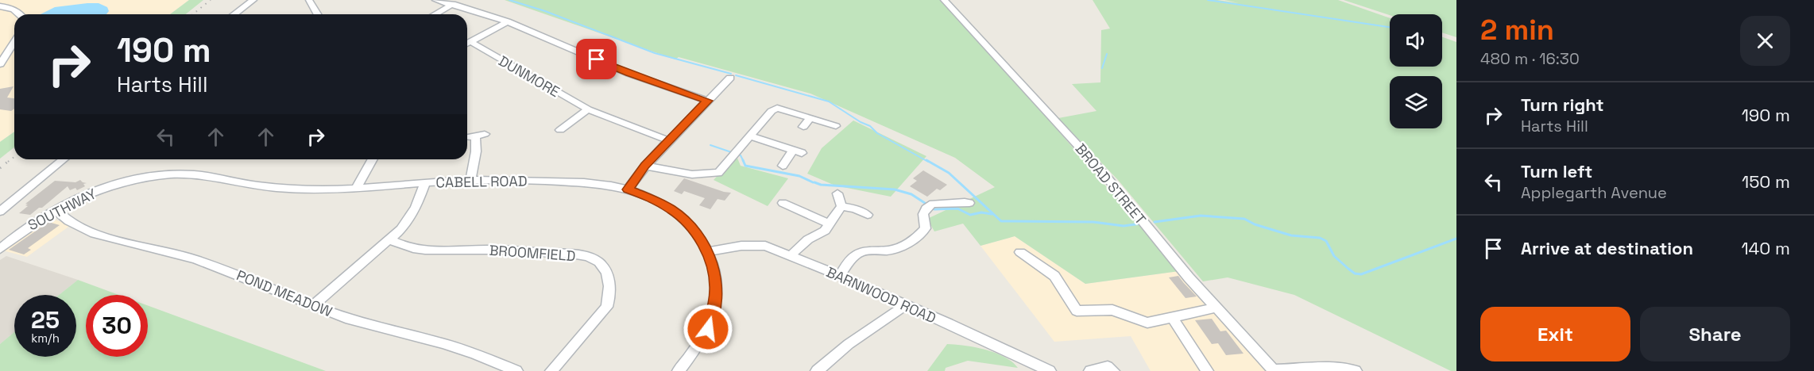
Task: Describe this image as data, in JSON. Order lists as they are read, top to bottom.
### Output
{
  "streets": {
    "street": [
      "DUNMORE",
      "CABELL ROAD",
      "BROAD STREET",
      "SOUTHWAY",
      "BROOMFIELD",
      "POND MEADOW",
      "BARNWOOD ROAD"
    ]
  },
  "crossings": [
    ["CABELL ROAD", "SOUTHWAY"],
    ["CABELL ROAD", "BARNWOOD ROAD"],
    ["SOUTHWAY", "POND MEADOW"]
  ],
  "page": {
    "heading": ["2 min", "480 m · 16:30"],
    "turn": ["190 m", "Harts Hill"],
    "list": [
      {
        "name": "Turn right",
        "note": "Harts Hill",
        "value": "190 m"
      },
      {
        "name": "Turn left",
        "note": "Applegarth Avenue",
        "value": "150 m"
      },
      {
        "name": "Arrive at destination",
        "value": "140 m"
      }
    ],
    "speed": "25 km/h",
    "limit": "30",
    "buttons": ["Exit", "Share"]
  }
}
